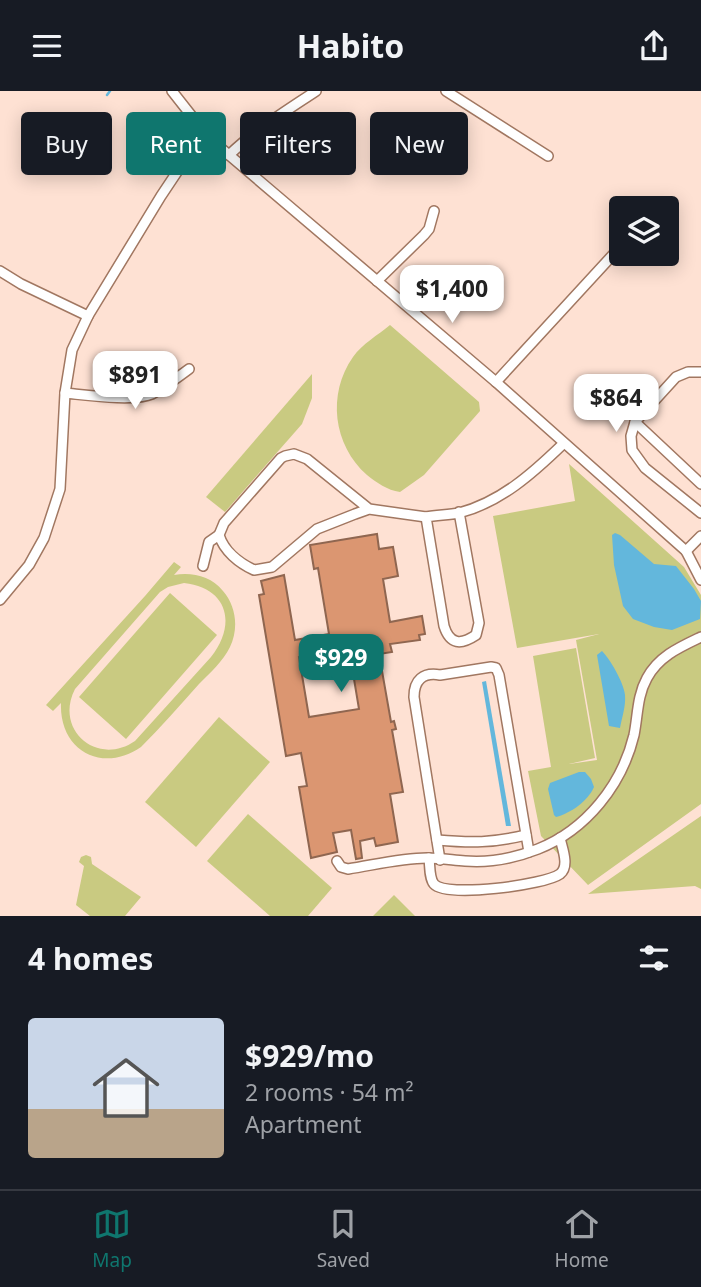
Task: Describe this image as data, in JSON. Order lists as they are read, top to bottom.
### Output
{
  "page": {
    "header": "Habito",
    "chip": [
      "Buy",
      "Rent",
      "Filters",
      "New"
    ],
    "price": [
      "$1,400",
      "$891",
      "$864",
      "$929"
    ],
    "heading": "4 homes",
    "list": [
      {
        "name": "$929/mo",
        "note": "2 rooms · 54 m² · Apartment"
      }
    ],
    "tabs": ["Map", "Saved", "Home"]
  }
}
